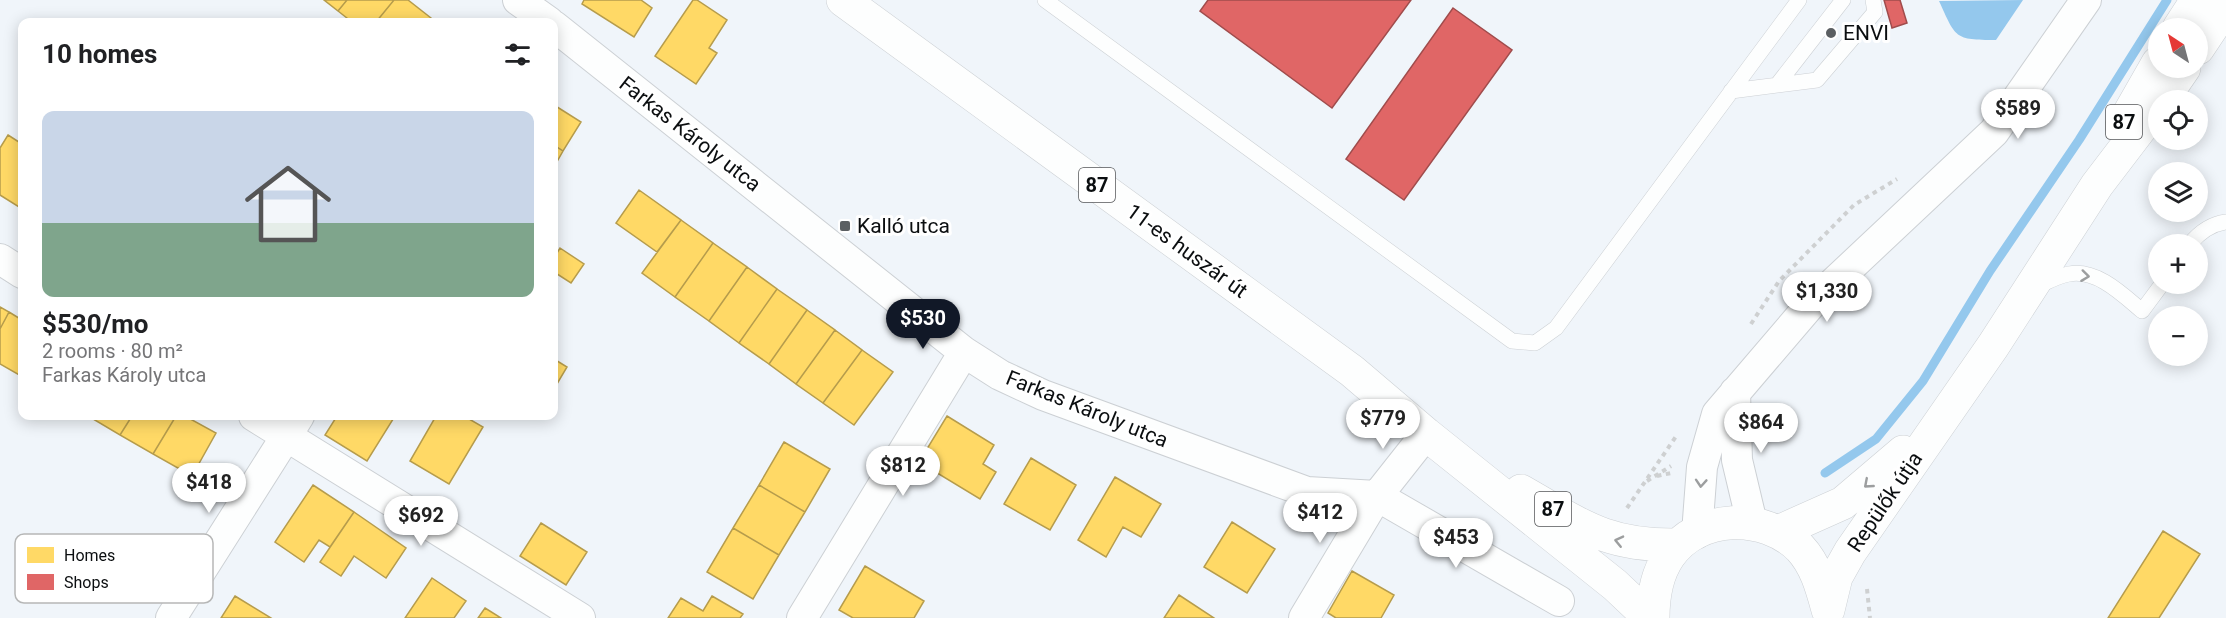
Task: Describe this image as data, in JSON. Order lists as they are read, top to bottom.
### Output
{
  "streets": {
    "main road": ["87", "11-es huszár út", "Repülők útja"],
    "street": ["Farkas Károly utca"]
  },
  "crossings": [
    ["87", "11-es huszár út"],
    ["87", "Repülők útja"]
  ],
  "places": {
    "other": ["ENVI"],
    "transit": ["Kalló utca"]
  },
  "legend": ["Homes", "Shops"],
  "north": "top left",
  "page": {
    "map_buttons": ["+", "−"],
    "heading": "10 homes",
    "price": [
      "$589",
      "$1,330",
      "$530",
      "$779",
      "$864",
      "$812",
      "$418",
      "$412",
      "$692",
      "$453"
    ],
    "list": [
      {
        "name": "$530/mo",
        "note": "2 rooms · 80 m² · Farkas Károly utca"
      }
    ]
  }
}
